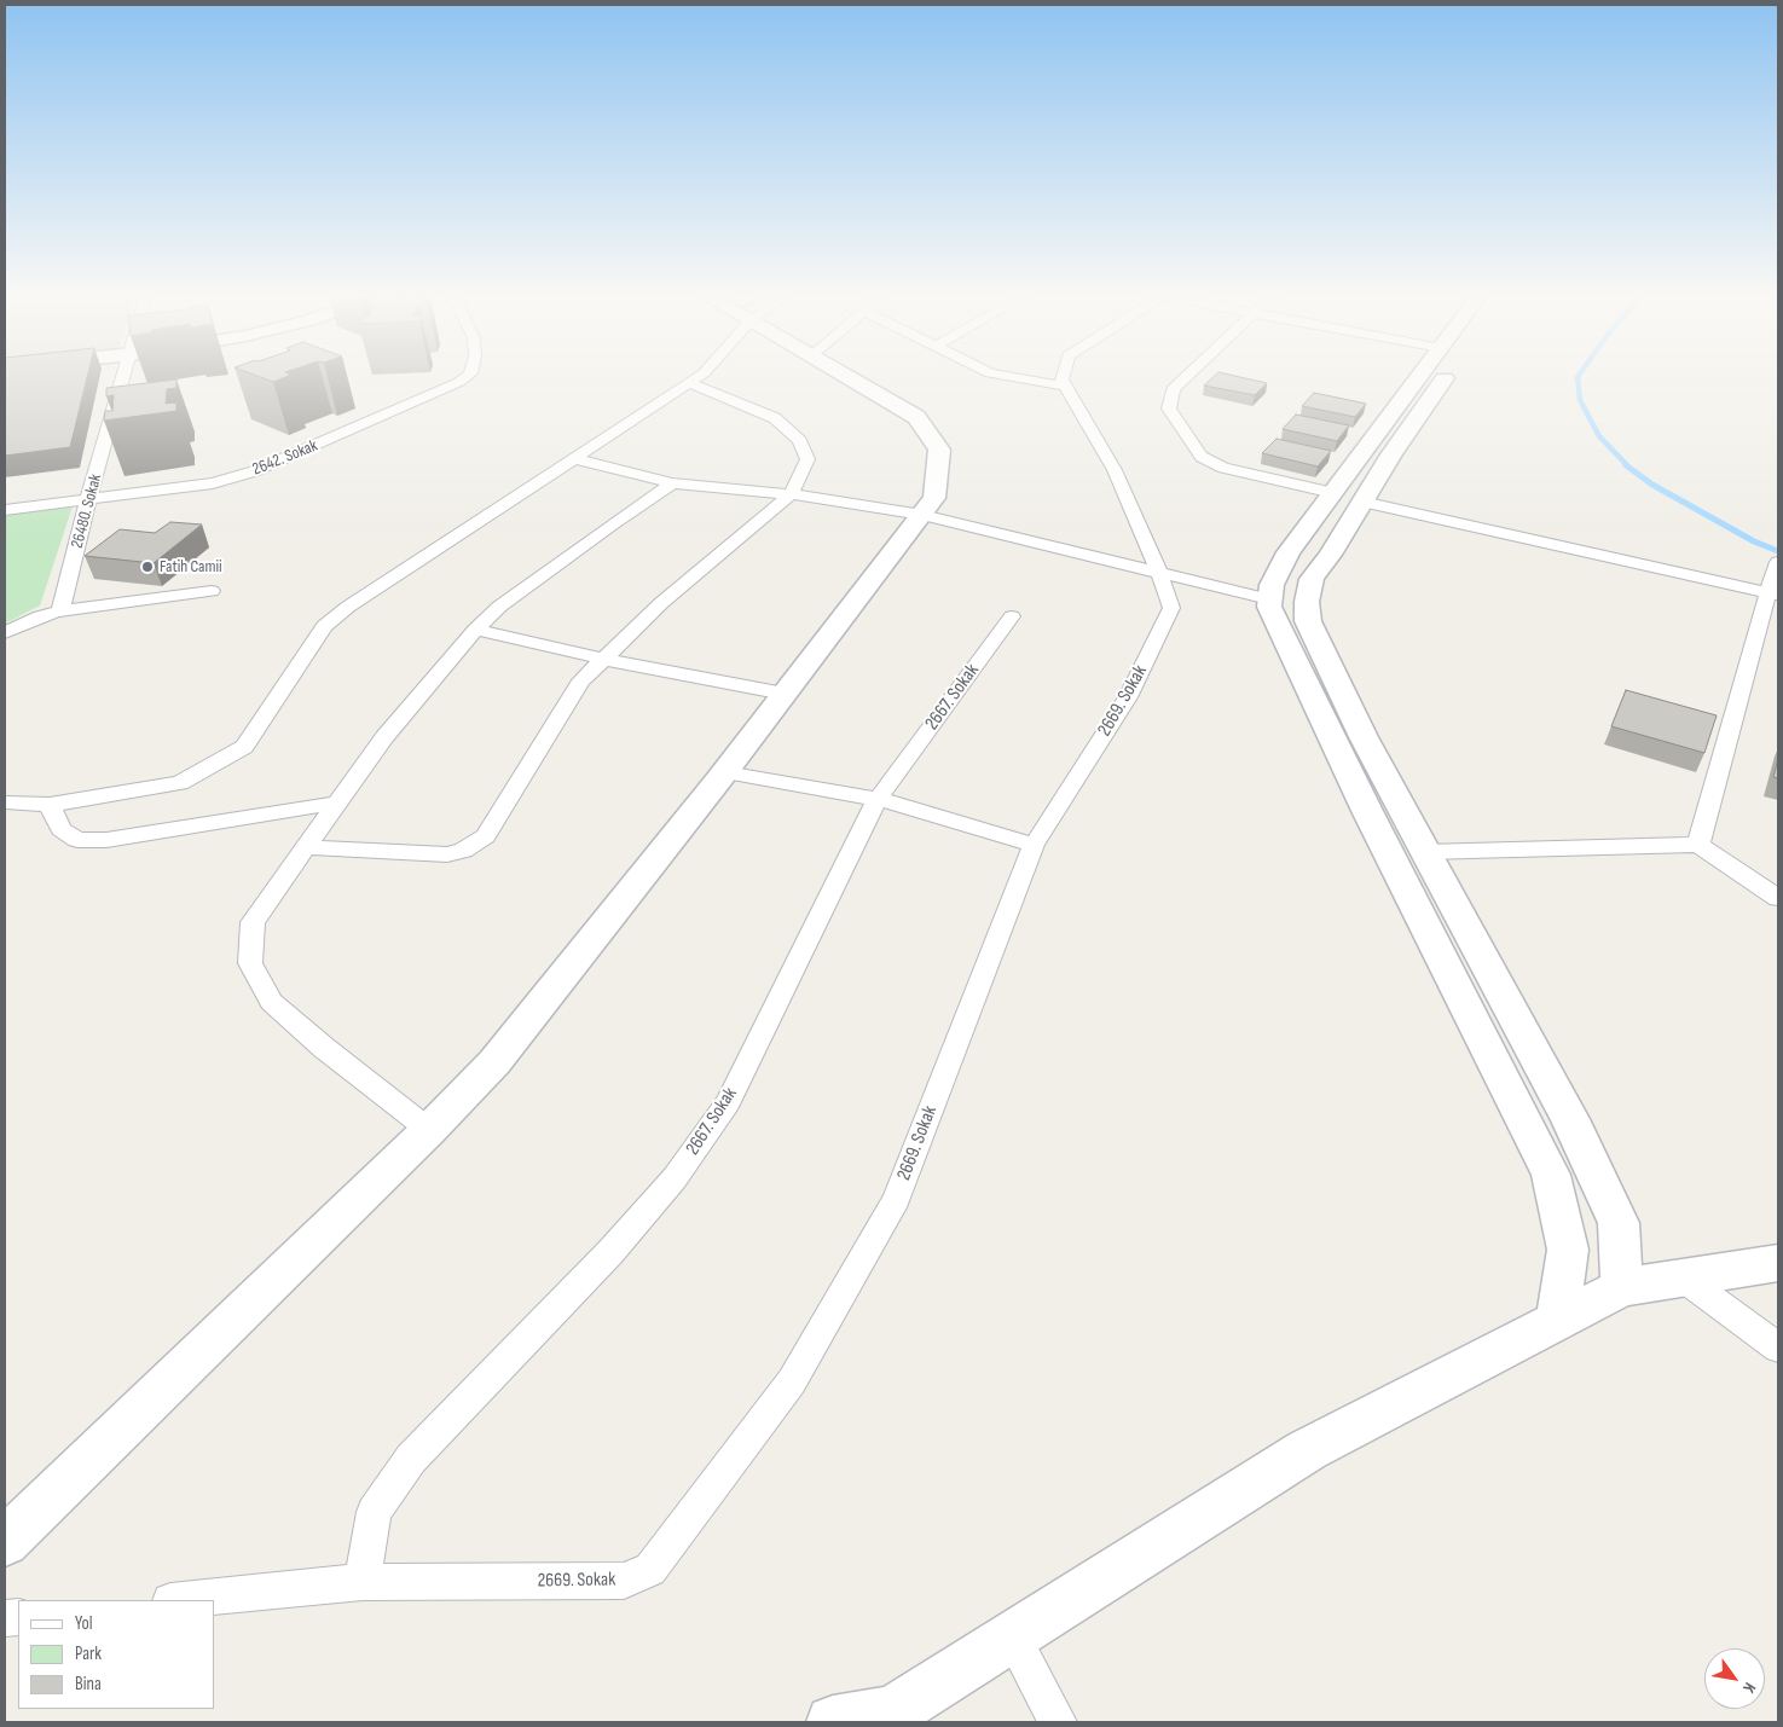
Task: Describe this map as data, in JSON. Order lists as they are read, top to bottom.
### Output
{
  "streets": {
    "street": [
      "2642. Sokak",
      "26480. Sokak",
      "2667. Sokak",
      "2669. Sokak"
    ]
  },
  "crossings": [
    ["2642. Sokak", "26480. Sokak"],
    ["2667. Sokak", "2669. Sokak"]
  ],
  "places": ["Fatih Camii"],
  "legend": ["Yol", "Park", "Bina"],
  "north": "bottom right"
}
